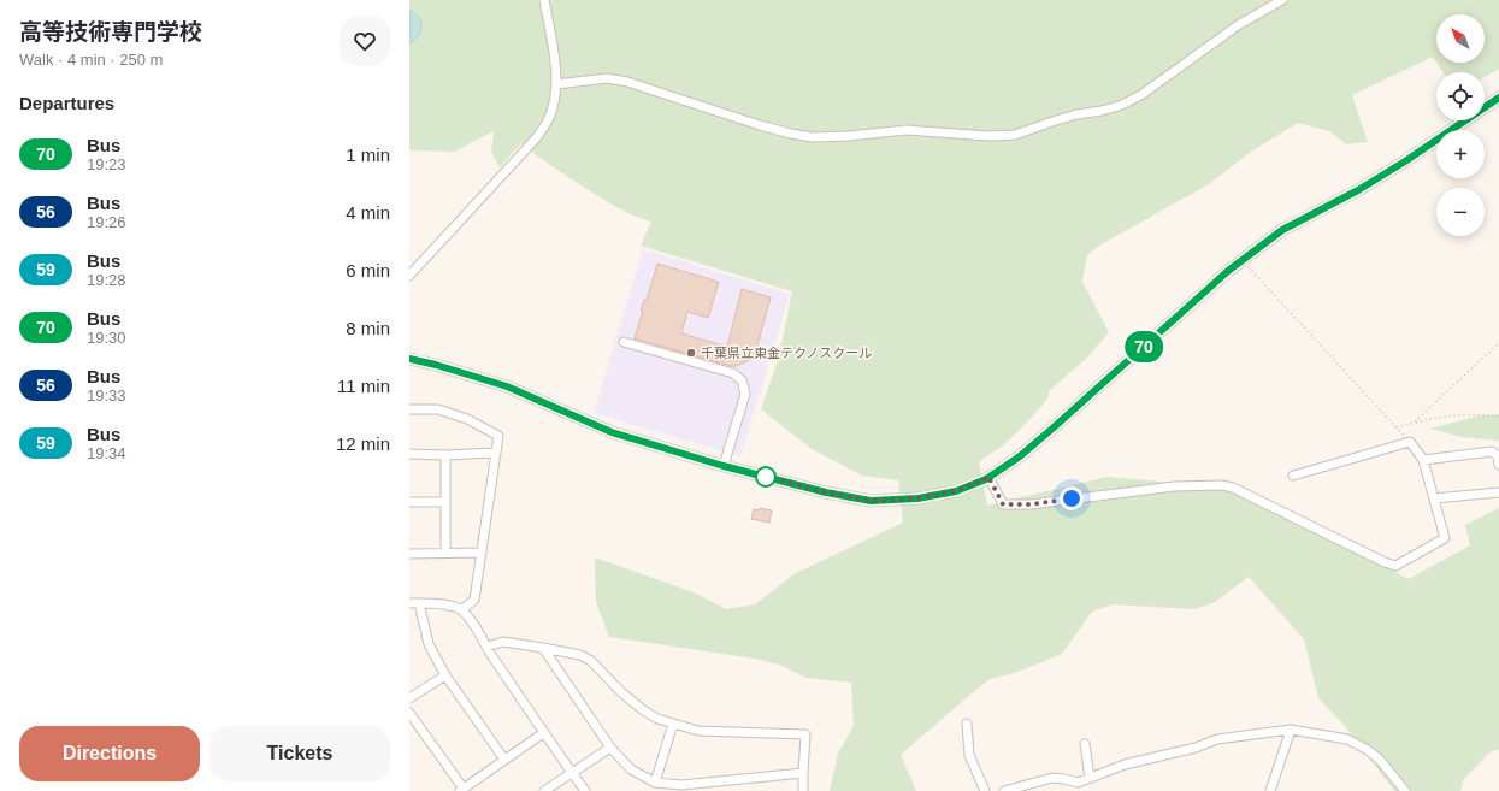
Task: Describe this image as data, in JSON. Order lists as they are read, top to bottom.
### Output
{
  "places": ["千葉県立東金テクノスクール"],
  "lines": ["bus line 70"],
  "north": "top left",
  "page": {
    "heading": [
      ["高等技術専門学校", "Walk · 4 min · 250 m"],
      "Departures"
    ],
    "on_map": "70",
    "map_buttons": ["+", "−"],
    "list": [
      {
        "mark": "70",
        "name": "Bus",
        "note": "19:23",
        "value": "1 min"
      },
      {
        "mark": "56",
        "name": "Bus",
        "note": "19:26",
        "value": "4 min"
      },
      {
        "mark": "59",
        "name": "Bus",
        "note": "19:28",
        "value": "6 min"
      },
      {
        "mark": "70",
        "name": "Bus",
        "note": "19:30",
        "value": "8 min"
      },
      {
        "mark": "56",
        "name": "Bus",
        "note": "19:33",
        "value": "11 min"
      },
      {
        "mark": "59",
        "name": "Bus",
        "note": "19:34",
        "value": "12 min"
      }
    ],
    "buttons": ["Directions", "Tickets"]
  }
}
